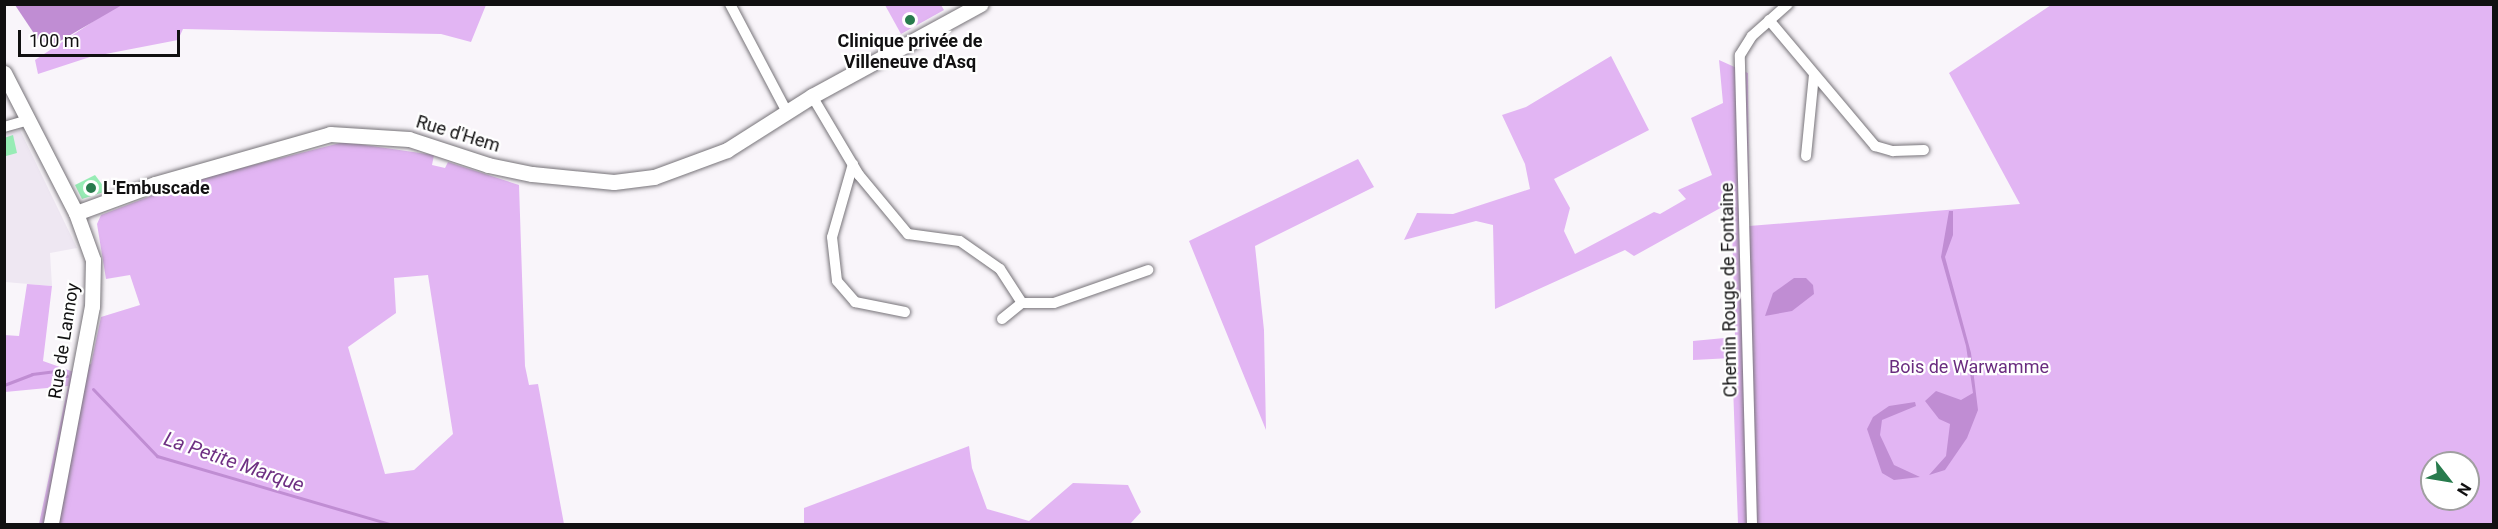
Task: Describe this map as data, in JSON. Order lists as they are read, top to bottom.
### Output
{
  "streets": {
    "street": ["Rue d'Hem", "Chemin Rouge de Fontaine", "Rue de Lannoy"]
  },
  "crossings": [
    ["Rue d'Hem", "Rue de Lannoy"]
  ],
  "water": ["La Petite Marque"],
  "parks": ["Bois de Warwamme"],
  "places": ["Clinique privée de Villeneuve d'Asq", "L'Embuscade"],
  "scale_bar": "100 m",
  "north": "bottom right"
}
